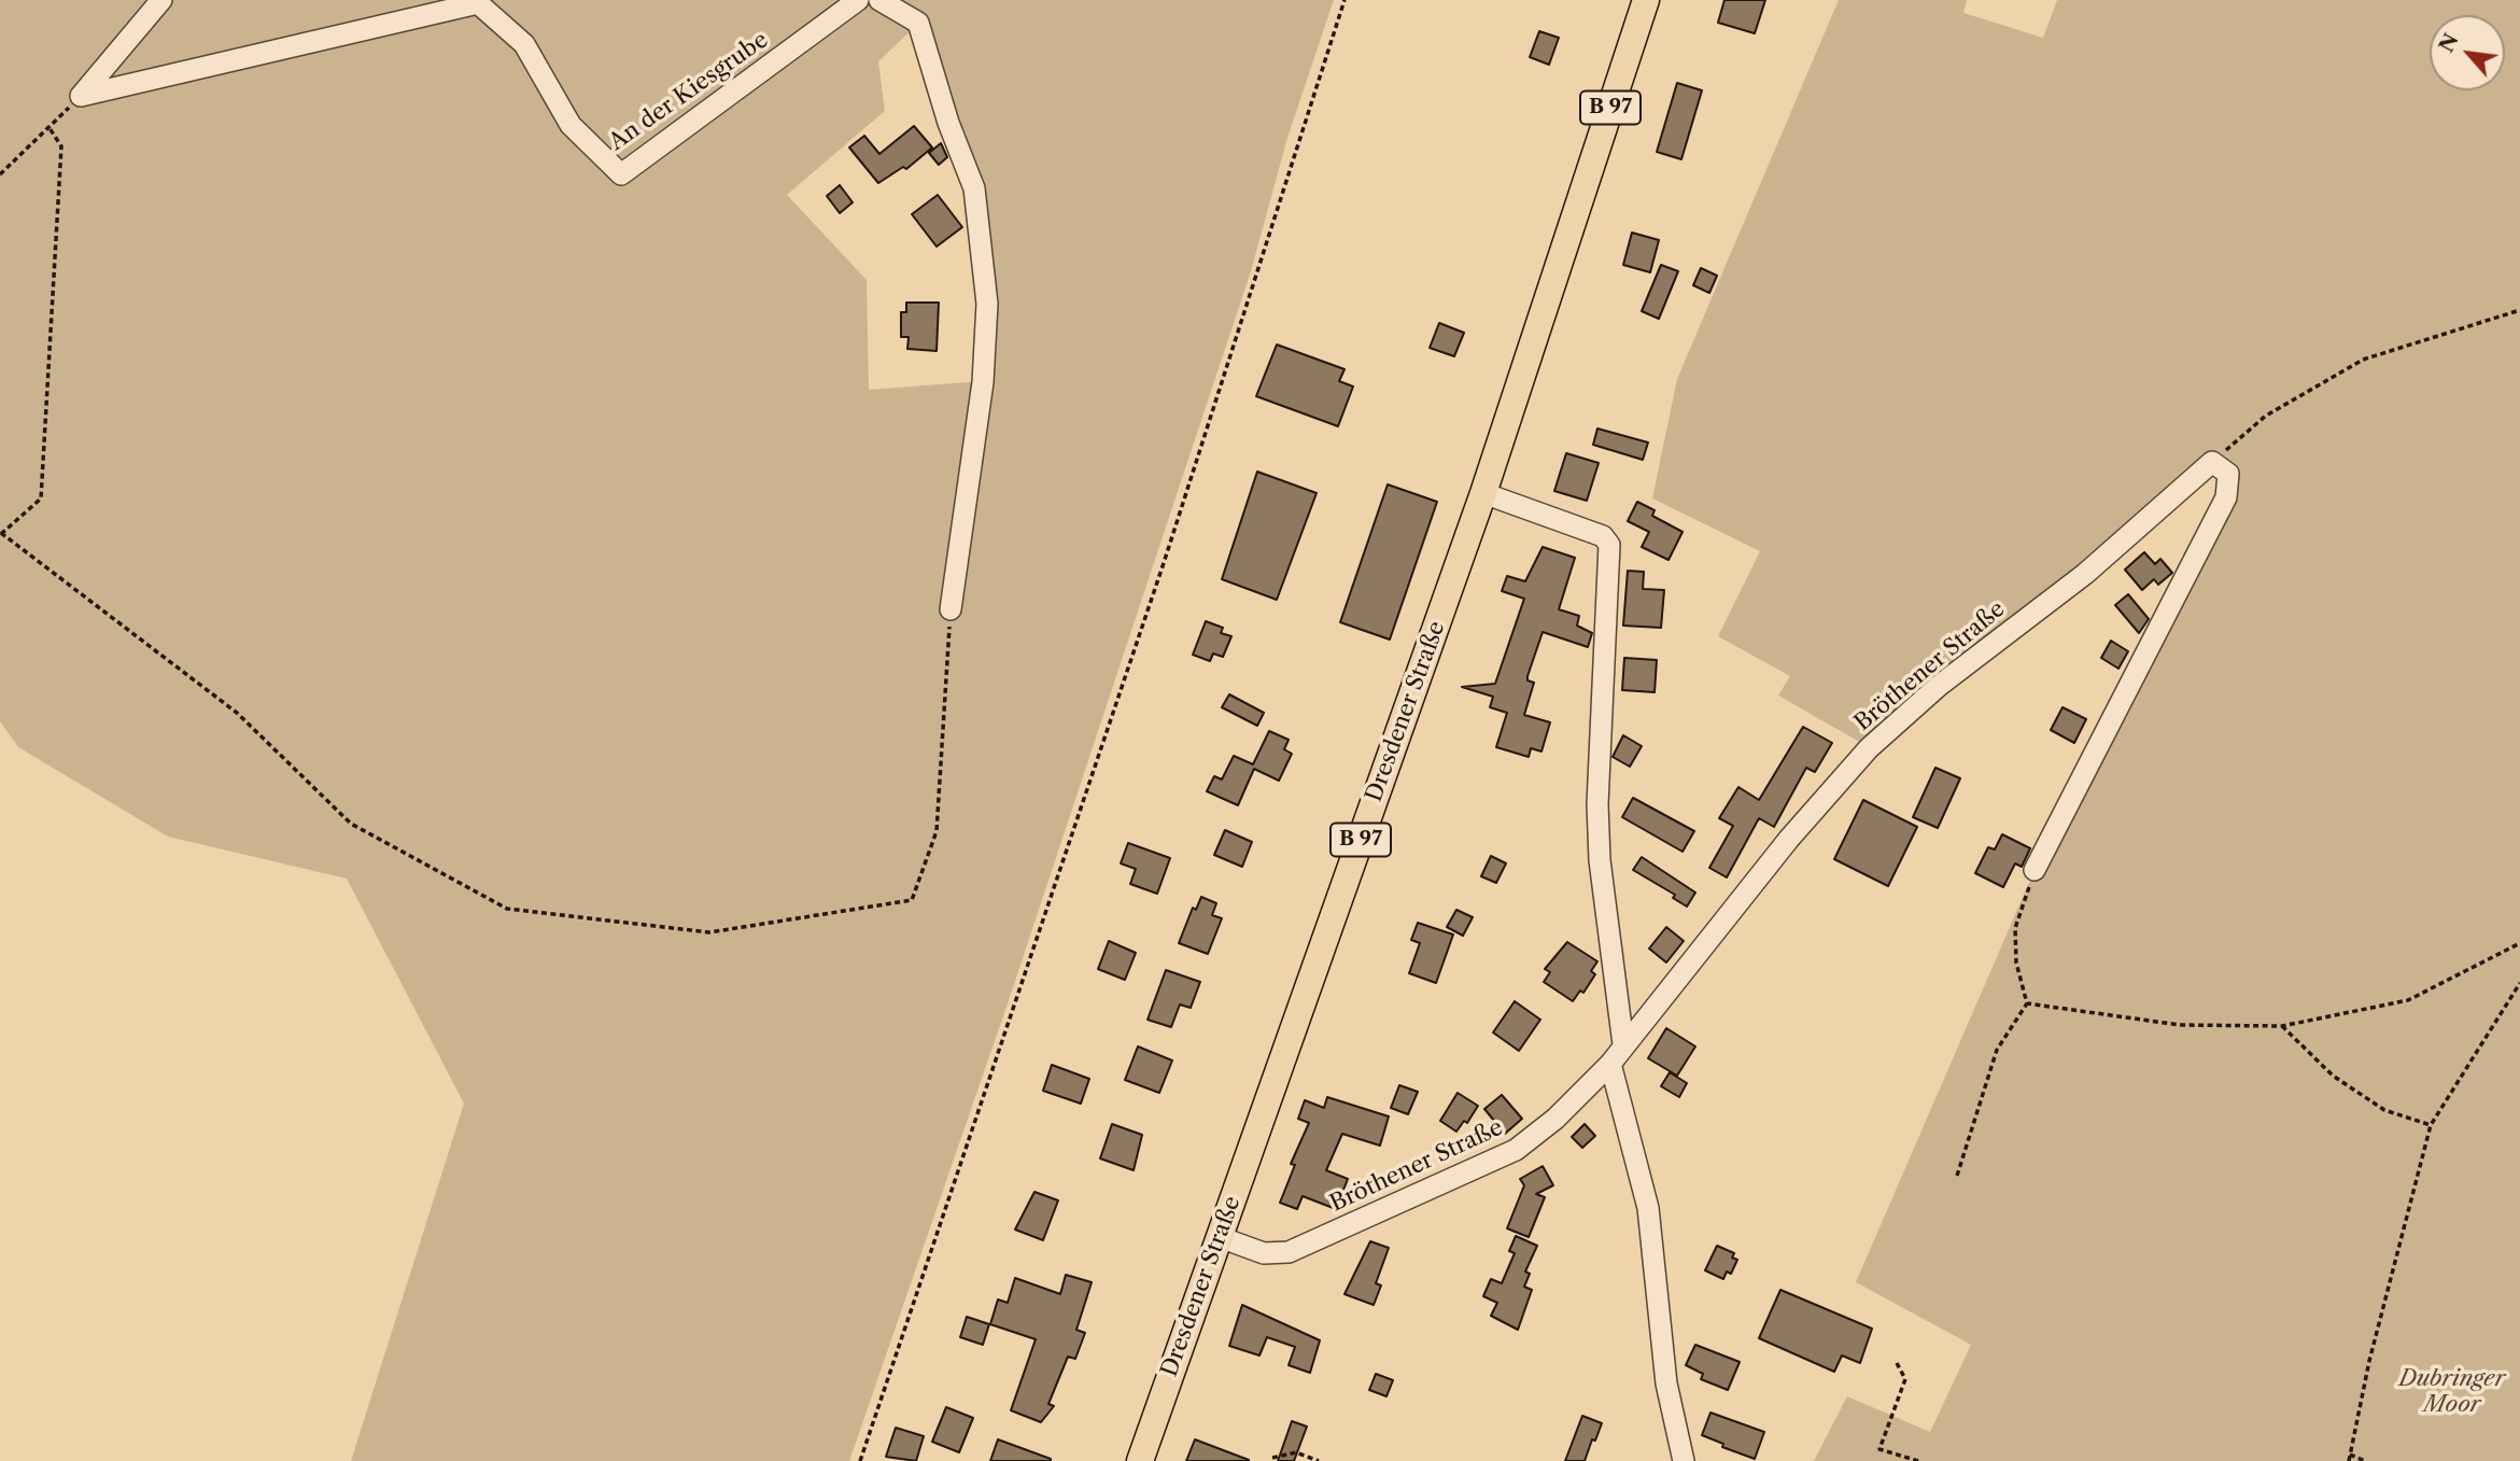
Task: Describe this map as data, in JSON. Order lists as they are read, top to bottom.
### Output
{
  "streets": {
    "main road": ["B 97", "Dresdener Straße"],
    "street": ["An der Kiesgrube", "Bröthener Straße"]
  },
  "crossings": [
    ["Bröthener Straße", "Dresdener Straße"]
  ],
  "parks": ["Dubringer Moor"],
  "north": "top left"
}
